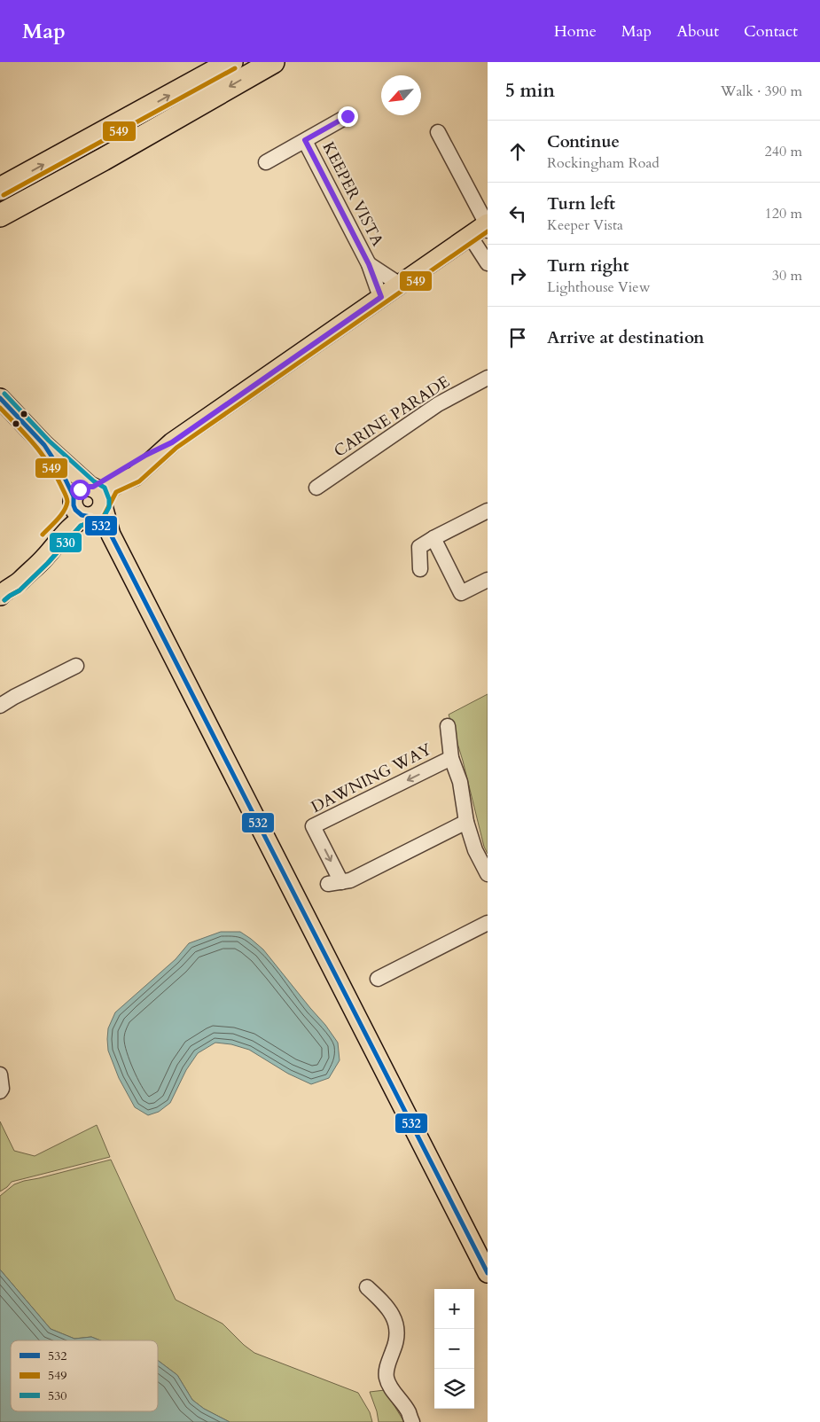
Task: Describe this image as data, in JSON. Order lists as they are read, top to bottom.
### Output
{
  "streets": {
    "street": ["KEEPER VISTA", "CARINE PARADE", "DAWNING WAY"]
  },
  "lines": ["transit line 549", "transit line 530", "transit line 532"],
  "legend": ["532", "549", "530"],
  "north": "bottom left",
  "page": {
    "header": "Map",
    "nav": [
      "Home",
      "Map",
      "About",
      "Contact"
    ],
    "heading": ["5 min", "Walk · 390 m"],
    "list": [
      ["Continue", "Rockingham Road", "240 m"],
      ["Turn left", "Keeper Vista", "120 m"],
      ["Turn right", "Lighthouse View", "30 m"],
      "Arrive at destination"
    ],
    "map_buttons": ["+", "−"]
  }
}
